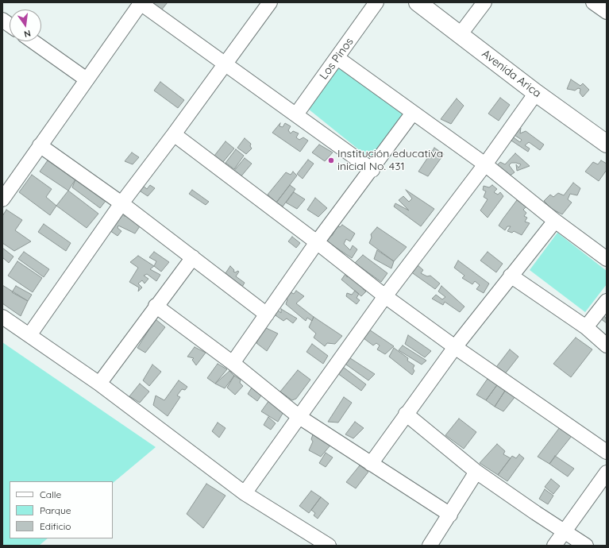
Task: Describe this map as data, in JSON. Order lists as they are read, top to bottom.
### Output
{
  "streets": {
    "street": ["Los Pinos", "Avenida Arica"]
  },
  "places": ["Institución educativa inicial No. 431"],
  "legend": ["Calle", "Parque", "Edificio"],
  "north": "bottom"
}
